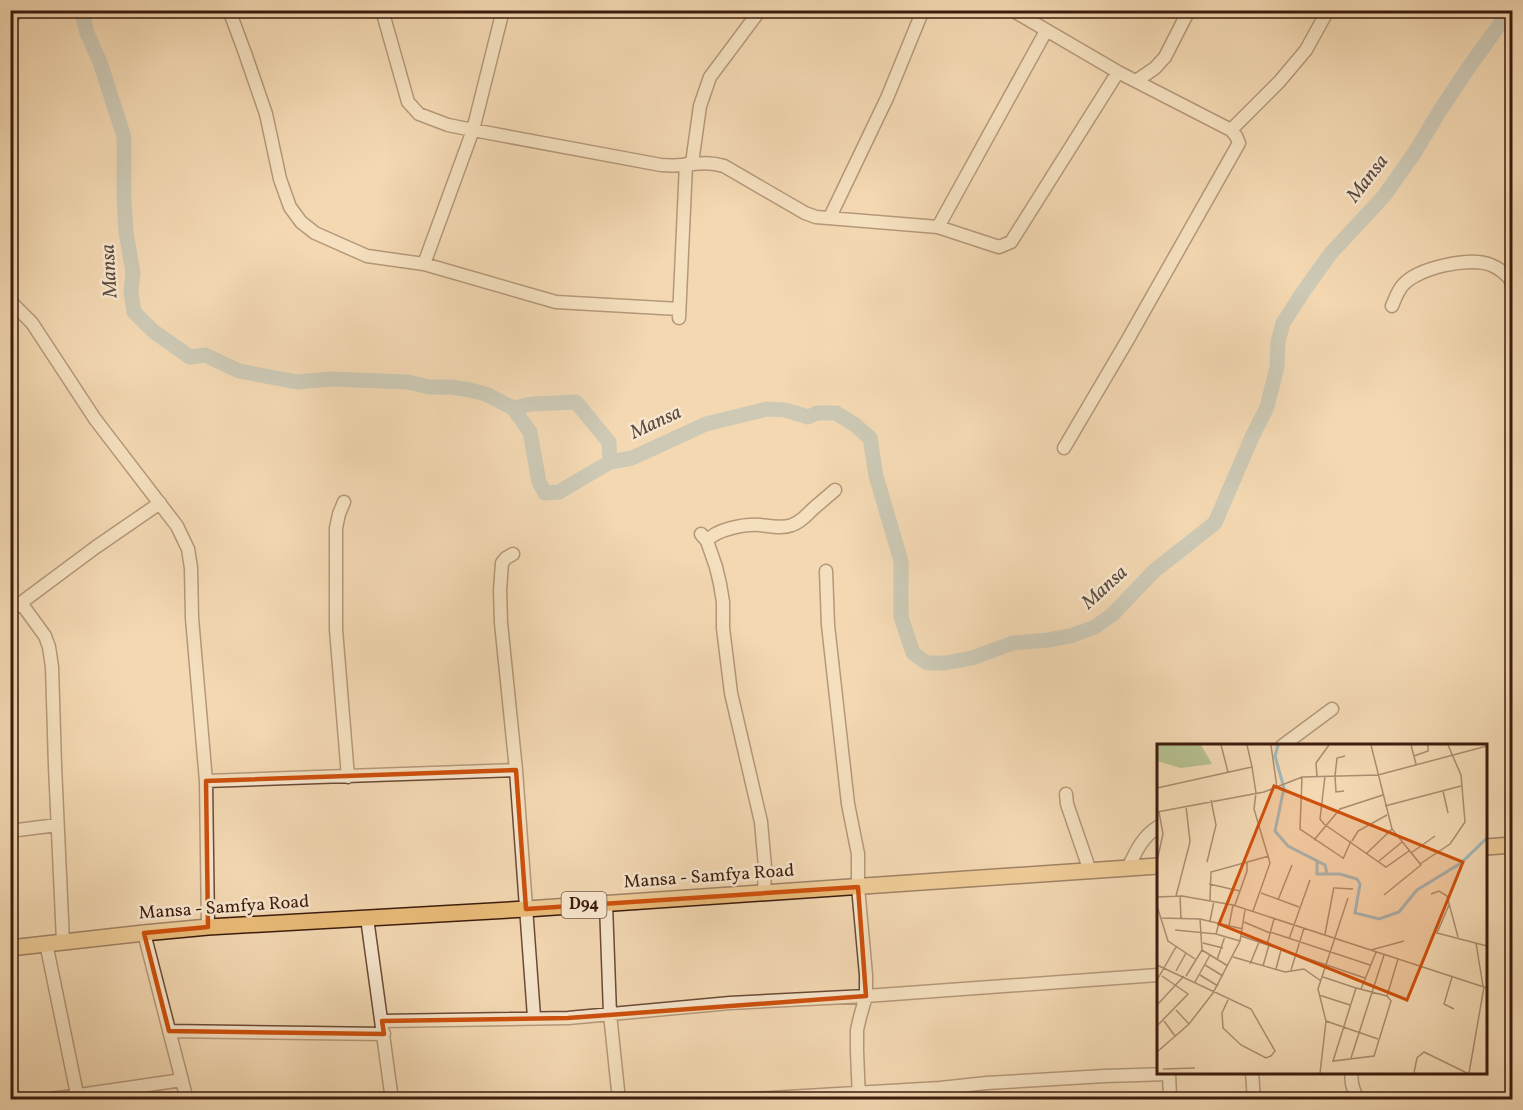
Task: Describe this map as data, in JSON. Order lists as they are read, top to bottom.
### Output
{
  "streets": {
    "main road": ["Mansa - Samfya Road", "D94"]
  },
  "water": ["Mansa"]
}
